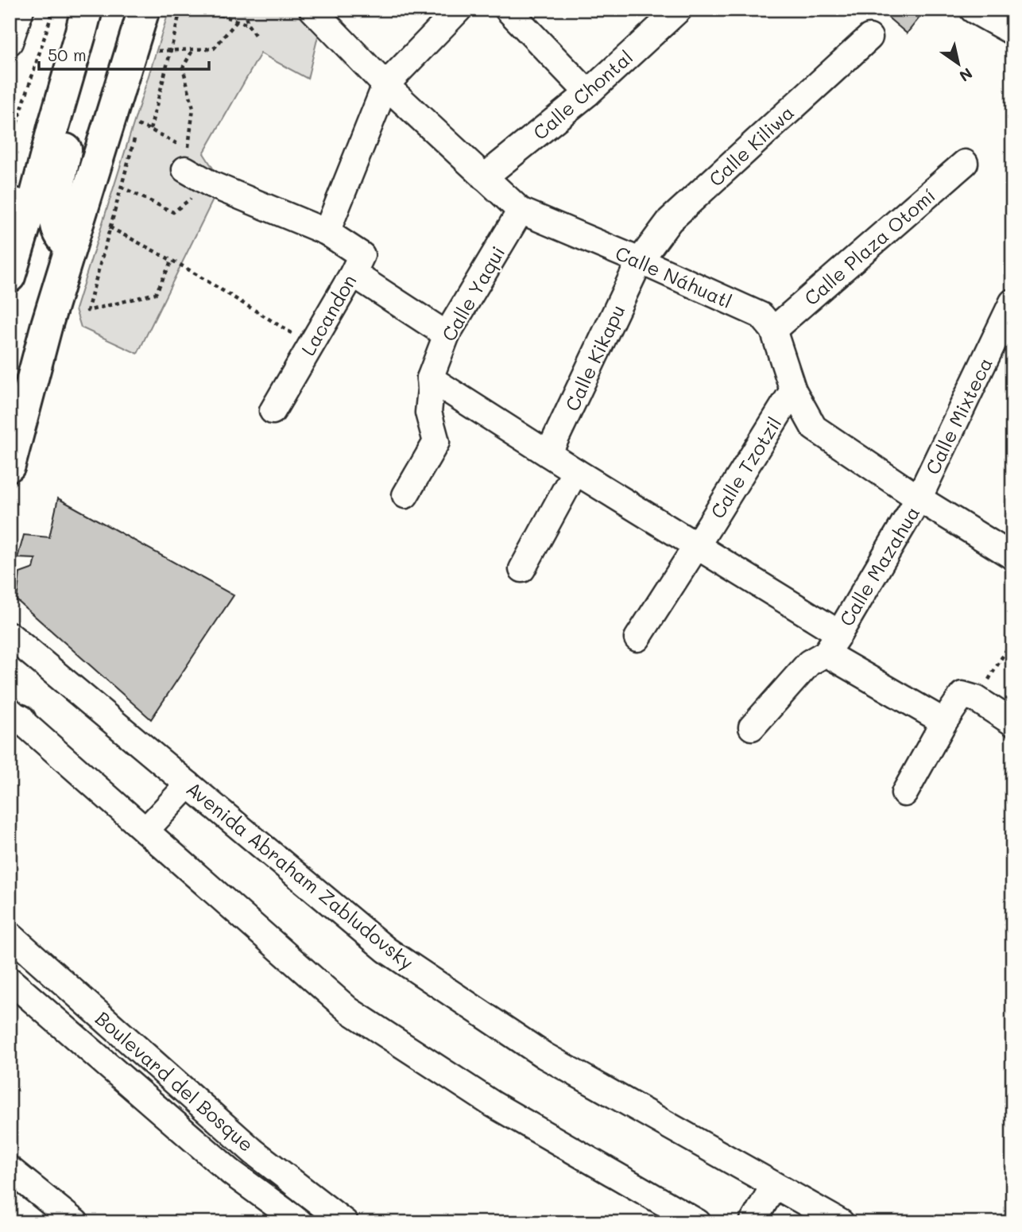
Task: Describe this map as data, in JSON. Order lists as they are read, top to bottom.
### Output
{
  "streets": {
    "street": [
      "Calle Chontal",
      "Calle Kiliwa",
      "Calle Plaza Otomí",
      "Calle Náhuatl",
      "Calle Yaqui",
      "Lacandon",
      "Calle Kikapu",
      "Calle Mixteca",
      "Calle Tzotzil",
      "Calle Mazahua",
      "Avenida Abraham Zabludovsky",
      "Boulevard del Bosque"
    ]
  },
  "crossings": [
    ["Calle Chontal", "Calle Náhuatl"],
    ["Calle Kiliwa", "Calle Náhuatl"],
    ["Calle Kiliwa", "Calle Kikapu"],
    ["Calle Plaza Otomí", "Calle Náhuatl"],
    ["Calle Náhuatl", "Calle Yaqui"],
    ["Calle Náhuatl", "Calle Kikapu"],
    ["Calle Náhuatl", "Calle Mixteca"],
    ["Calle Náhuatl", "Calle Tzotzil"],
    ["Calle Náhuatl", "Calle Mazahua"],
    ["Calle Mixteca", "Calle Mazahua"]
  ],
  "scale_bar": "50 m",
  "north": "bottom right"
}
